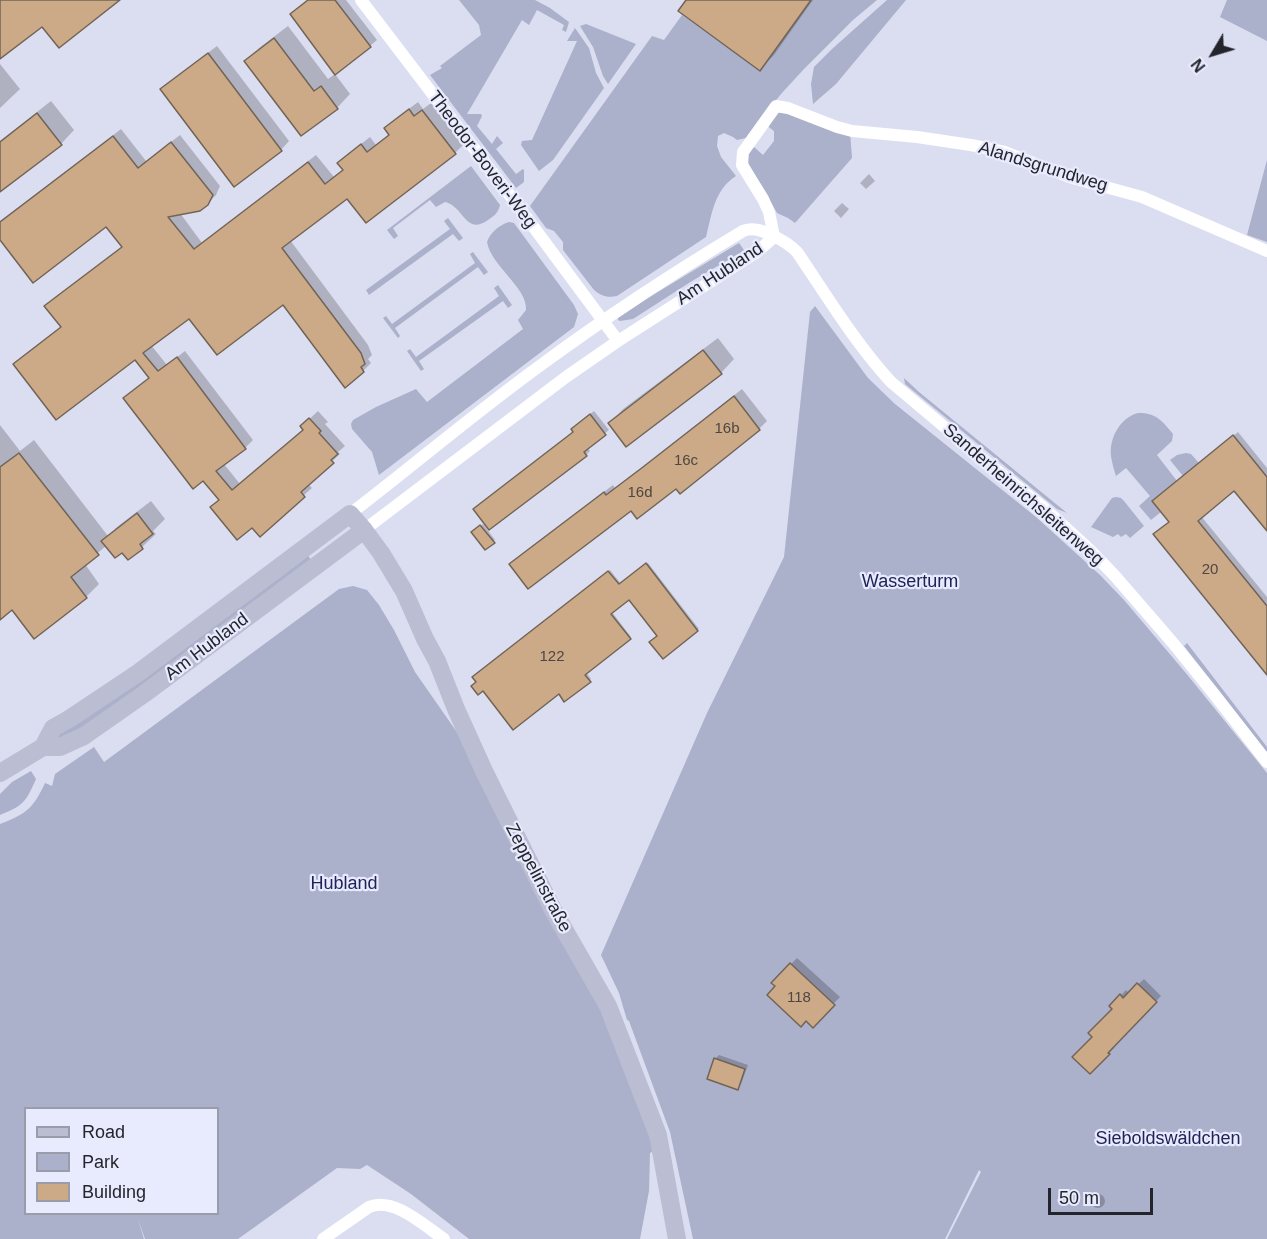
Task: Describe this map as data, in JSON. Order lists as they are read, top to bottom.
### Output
{
  "streets": {
    "street": [
      "Theodor-Boveri-Weg",
      "Alandsgrundweg",
      "Am Hubland",
      "Sanderheinrichsleitenweg",
      "Zeppelinstraße"
    ]
  },
  "crossings": [
    ["Theodor-Boveri-Weg", "Am Hubland"],
    ["Alandsgrundweg", "Am Hubland"],
    ["Alandsgrundweg", "Sanderheinrichsleitenweg"],
    ["Am Hubland", "Sanderheinrichsleitenweg"],
    ["Am Hubland", "Zeppelinstraße"]
  ],
  "parks": ["Wasserturm", "Hubland", "Sieboldswäldchen"],
  "house_numbers": [
    "16b",
    "16c",
    "16d",
    "20",
    "122",
    "118"
  ],
  "legend": ["Road", "Park", "Building"],
  "scale_bar": "50 m",
  "north": "bottom left"
}
